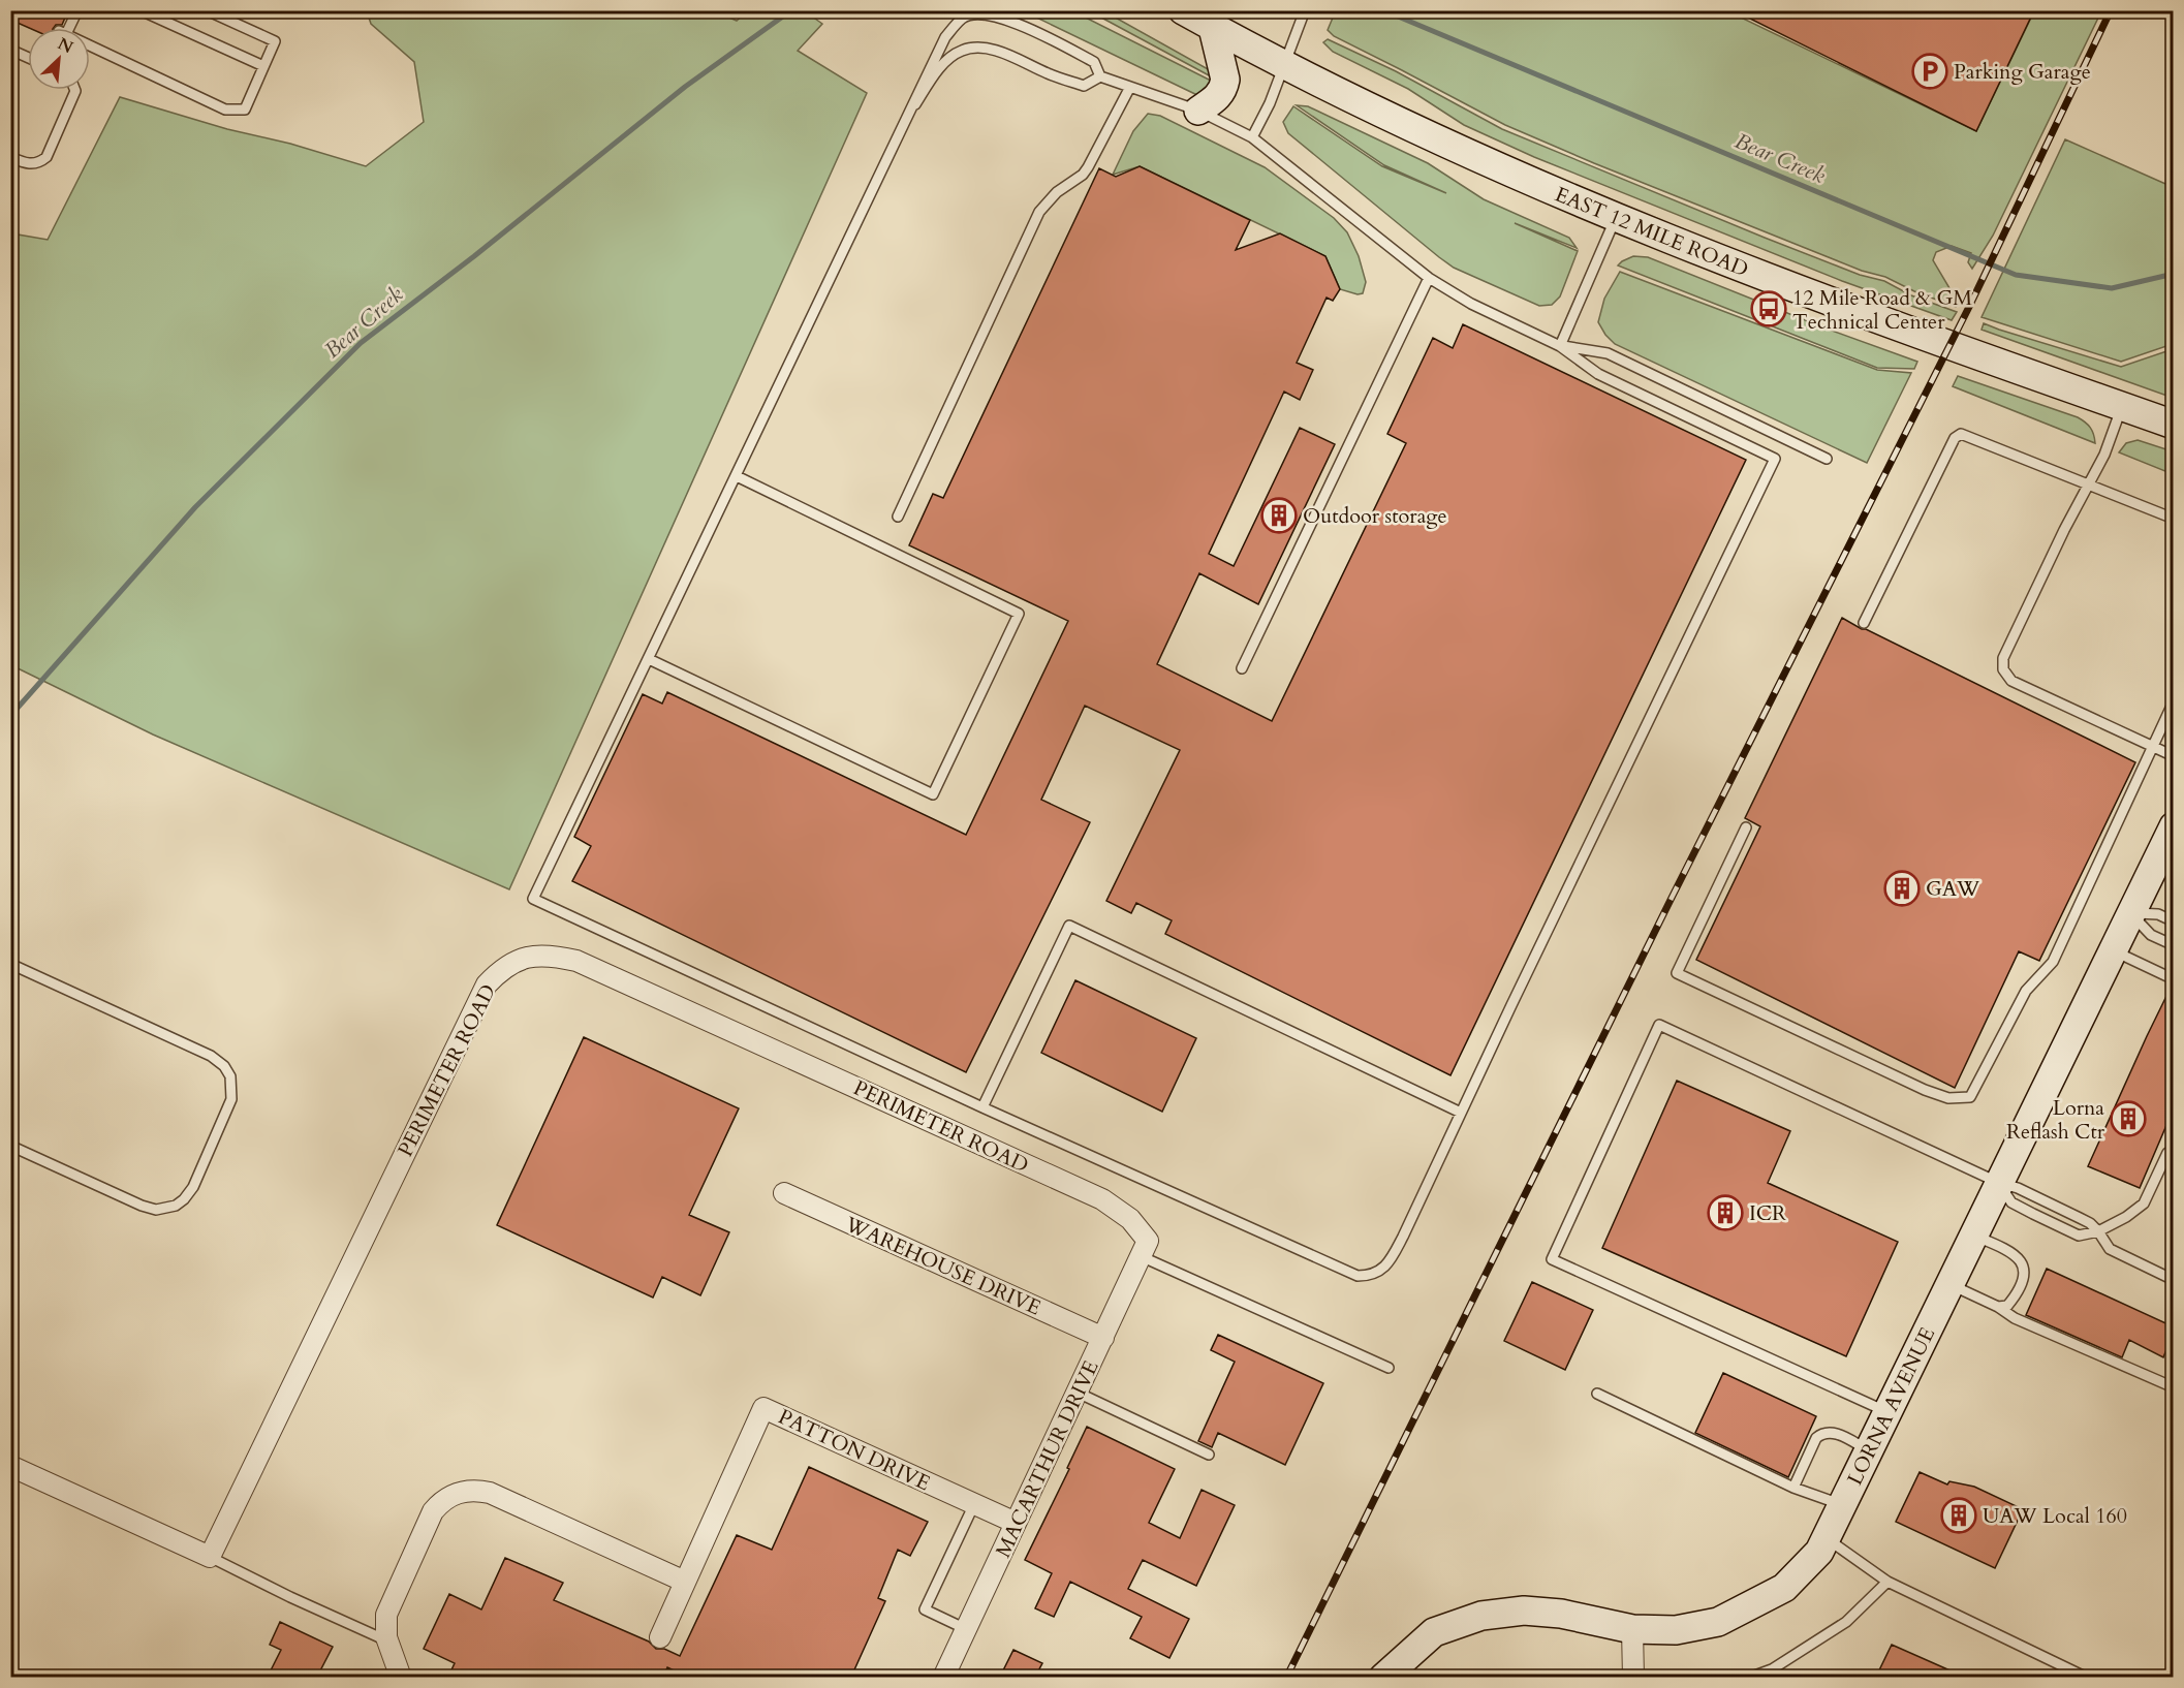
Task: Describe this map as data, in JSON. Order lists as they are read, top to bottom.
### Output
{
  "streets": {
    "street": [
      "EAST 12 MILE ROAD",
      "PERIMETER ROAD",
      "WAREHOUSE DRIVE",
      "LORNA AVENUE",
      "PATTON DRIVE",
      "MACARTHUR DRIVE"
    ]
  },
  "crossings": [
    ["PERIMETER ROAD", "MACARTHUR DRIVE"],
    ["WAREHOUSE DRIVE", "MACARTHUR DRIVE"],
    ["PATTON DRIVE", "MACARTHUR DRIVE"]
  ],
  "water": ["Bear Creek"],
  "places": {
    "parking": ["Parking Garage"],
    "bus stop": ["12 Mile Road & GM Technical Center"],
    "building": [
      "Outdoor storage",
      "GAW",
      "Lorna Reflash Ctr",
      "ICR",
      "UAW Local 160"
    ]
  },
  "north": "top right"
}
